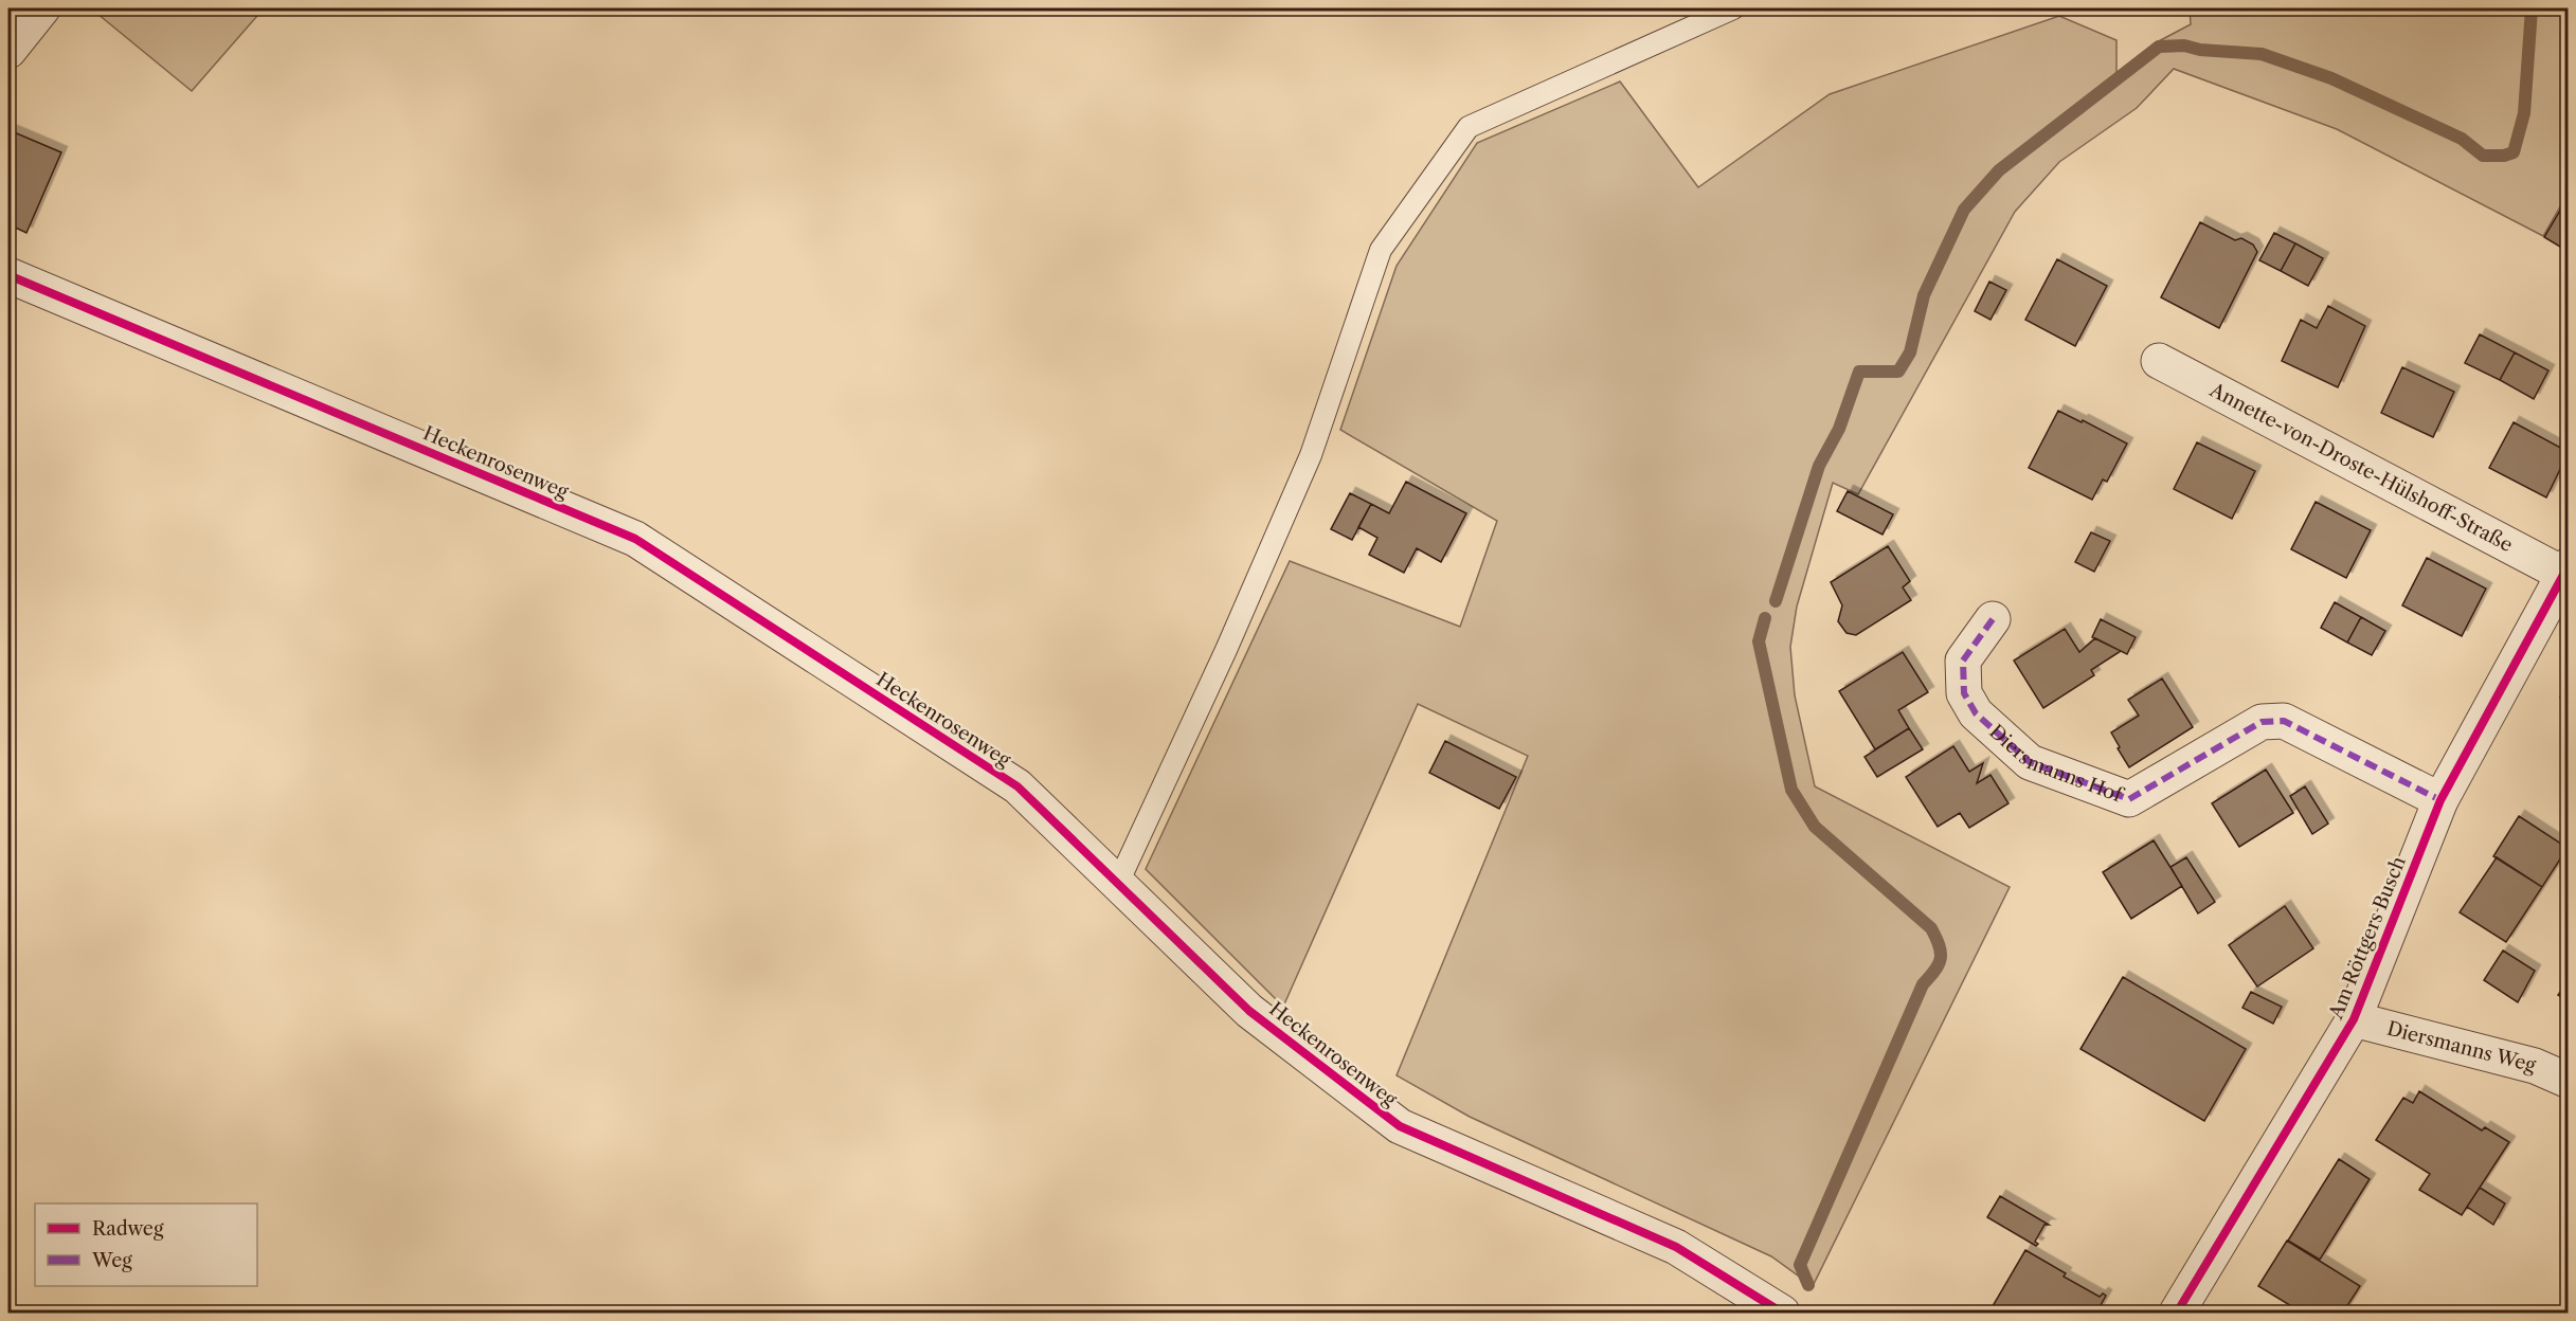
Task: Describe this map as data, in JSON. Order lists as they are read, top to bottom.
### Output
{
  "streets": {
    "street": [
      "Heckenrosenweg",
      "Annette-von-Droste-Hülshoff-Straße",
      "Diersmanns Hof",
      "Am Röttgers Busch",
      "Diersmanns Weg"
    ]
  },
  "crossings": [
    ["Annette-von-Droste-Hülshoff-Straße", "Am Röttgers Busch"],
    ["Diersmanns Hof", "Am Röttgers Busch"],
    ["Am Röttgers Busch", "Diersmanns Weg"]
  ],
  "legend": ["Radweg", "Weg"]
}
